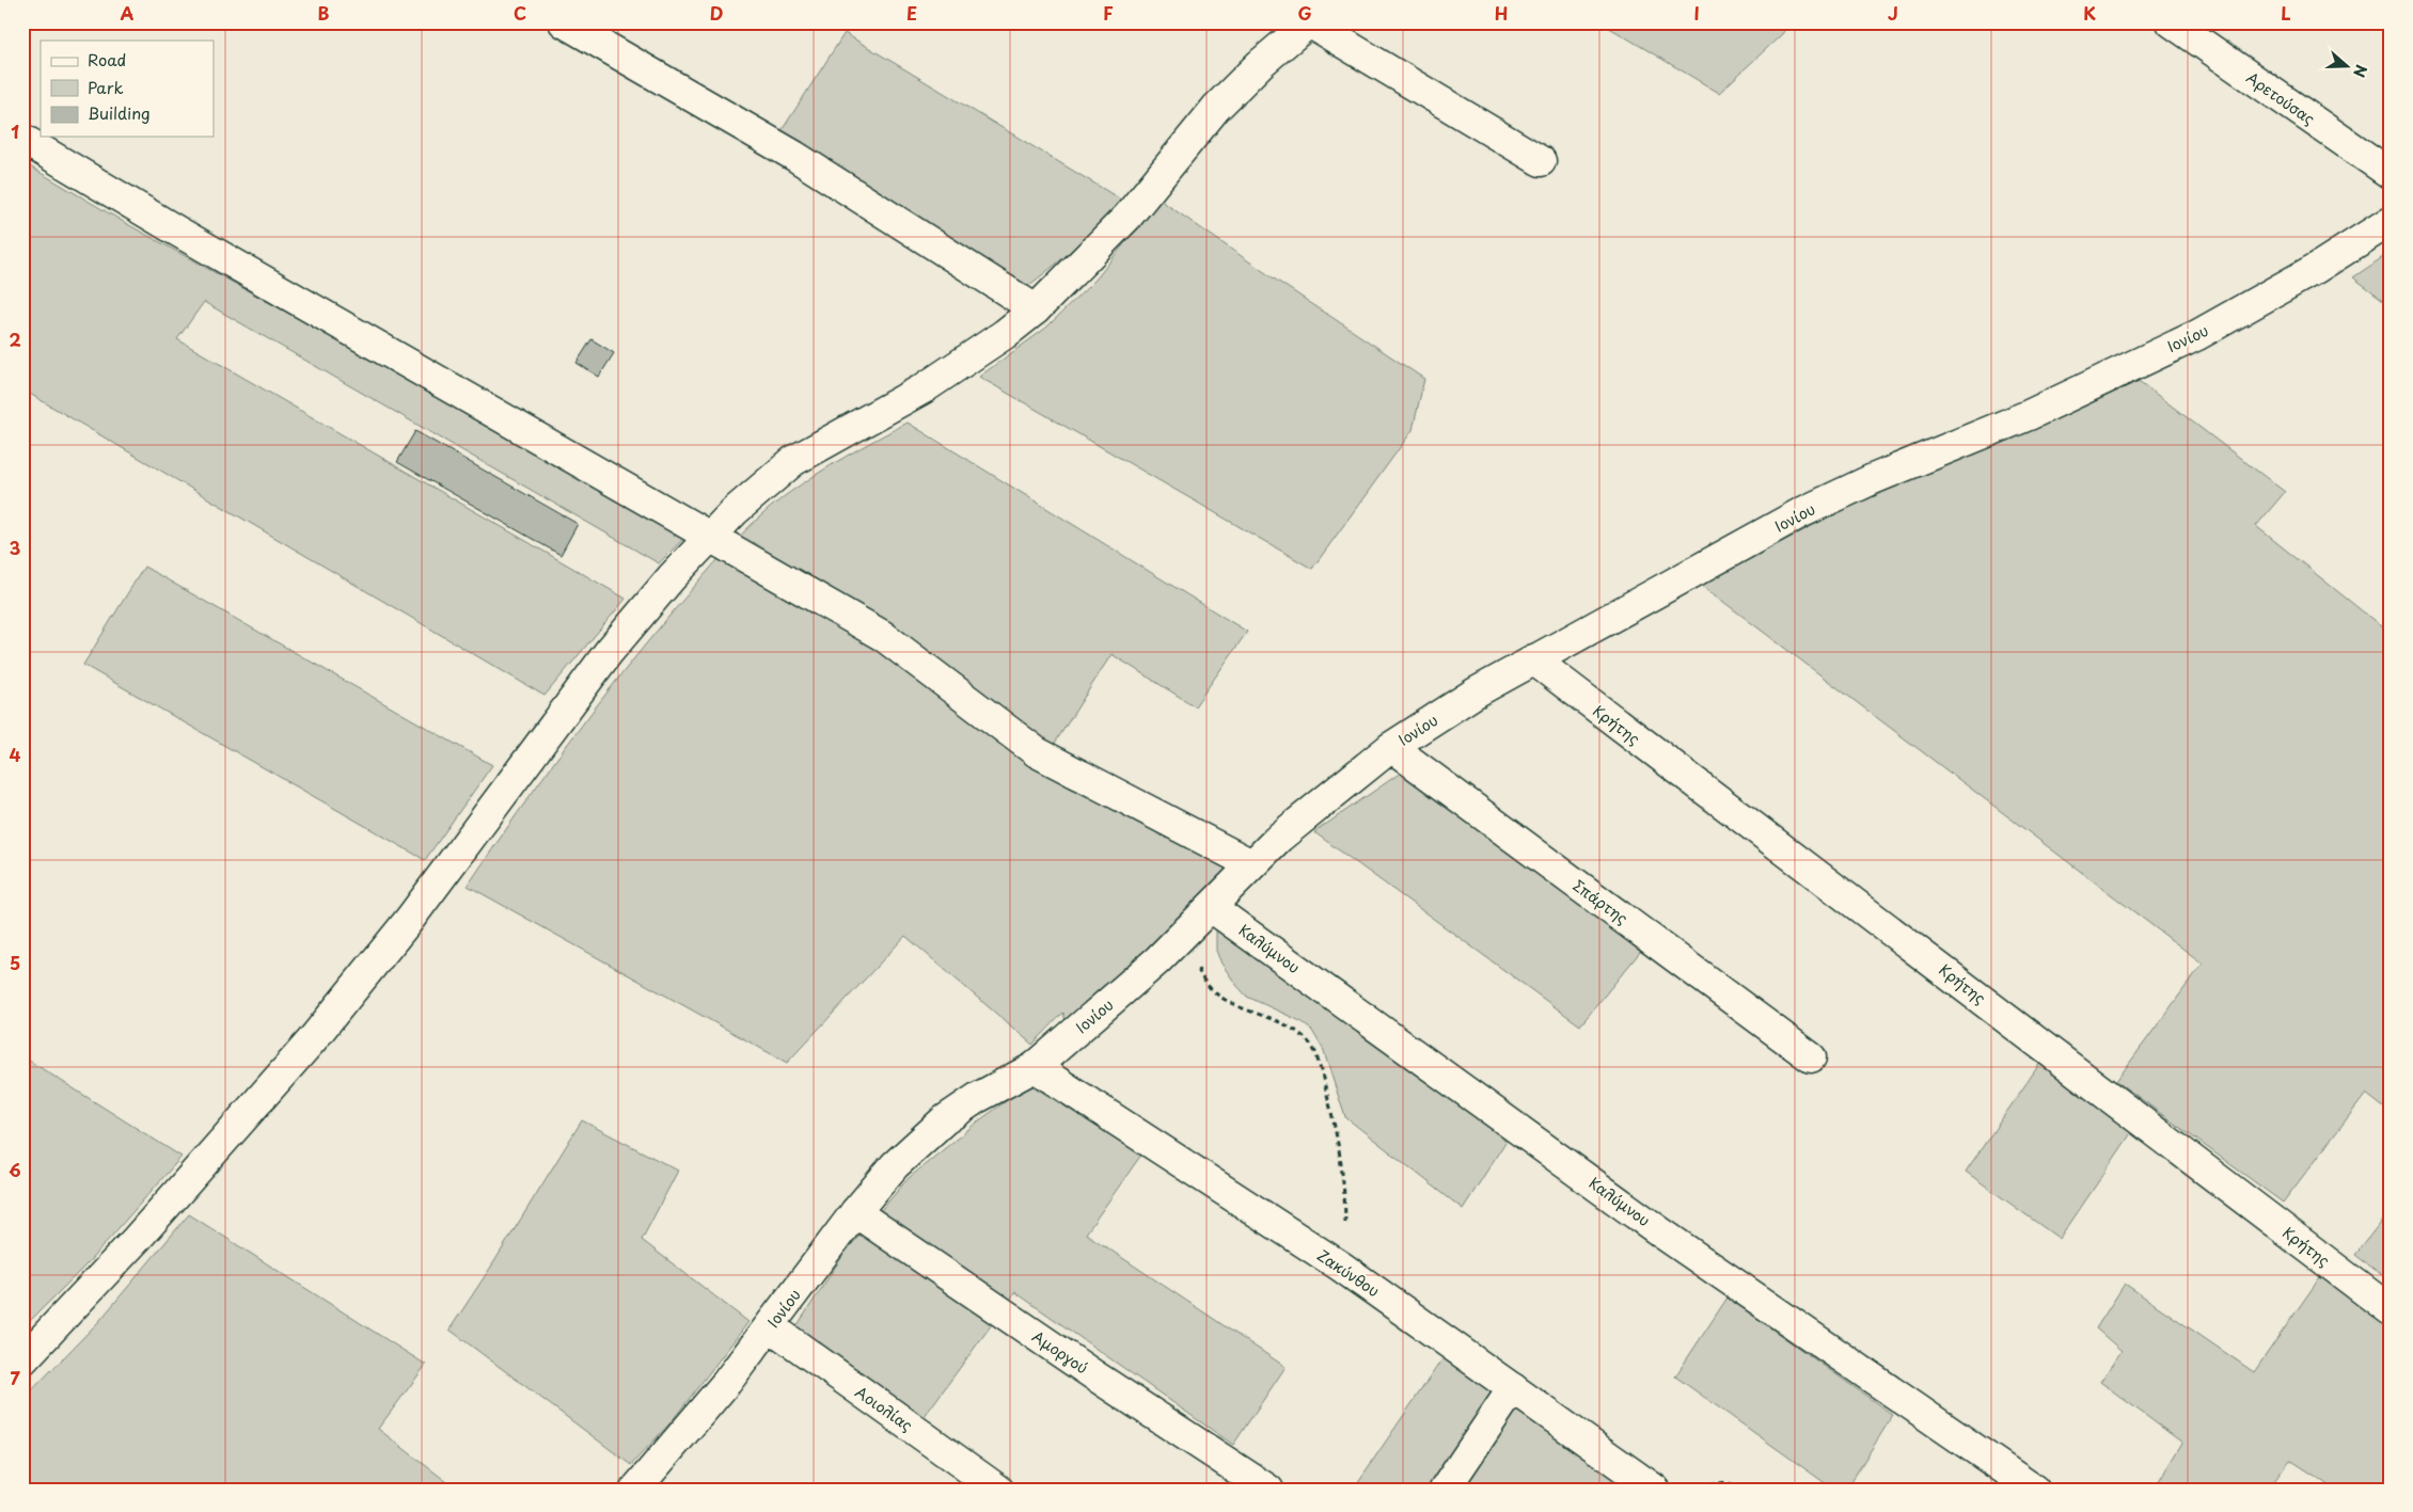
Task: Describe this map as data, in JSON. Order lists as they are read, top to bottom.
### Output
{
  "streets": {
    "street": [
      "Αρετούσας",
      "Ιονίου",
      "Κρήτης",
      "Σπάρτης",
      "Καλύμνου",
      "Ζακύνθου",
      "Αμοργού",
      "Αοιολίας"
    ]
  },
  "crossings": [
    ["Ιονίου", "Κρήτης"],
    ["Ιονίου", "Σπάρτης"],
    ["Ιονίου", "Καλύμνου"],
    ["Ιονίου", "Ζακύνθου"],
    ["Ιονίου", "Αμοργού"],
    ["Ιονίου", "Αοιολίας"]
  ],
  "legend": ["Road", "Park", "Building"],
  "north": "right",
  "grid": {
    "columns": [
      "A",
      "B",
      "C",
      "D",
      "E",
      "F",
      "G",
      "H",
      "I",
      "J",
      "K",
      "L"
    ],
    "rows": [
      "1",
      "2",
      "3",
      "4",
      "5",
      "6",
      "7"
    ]
  }
}
